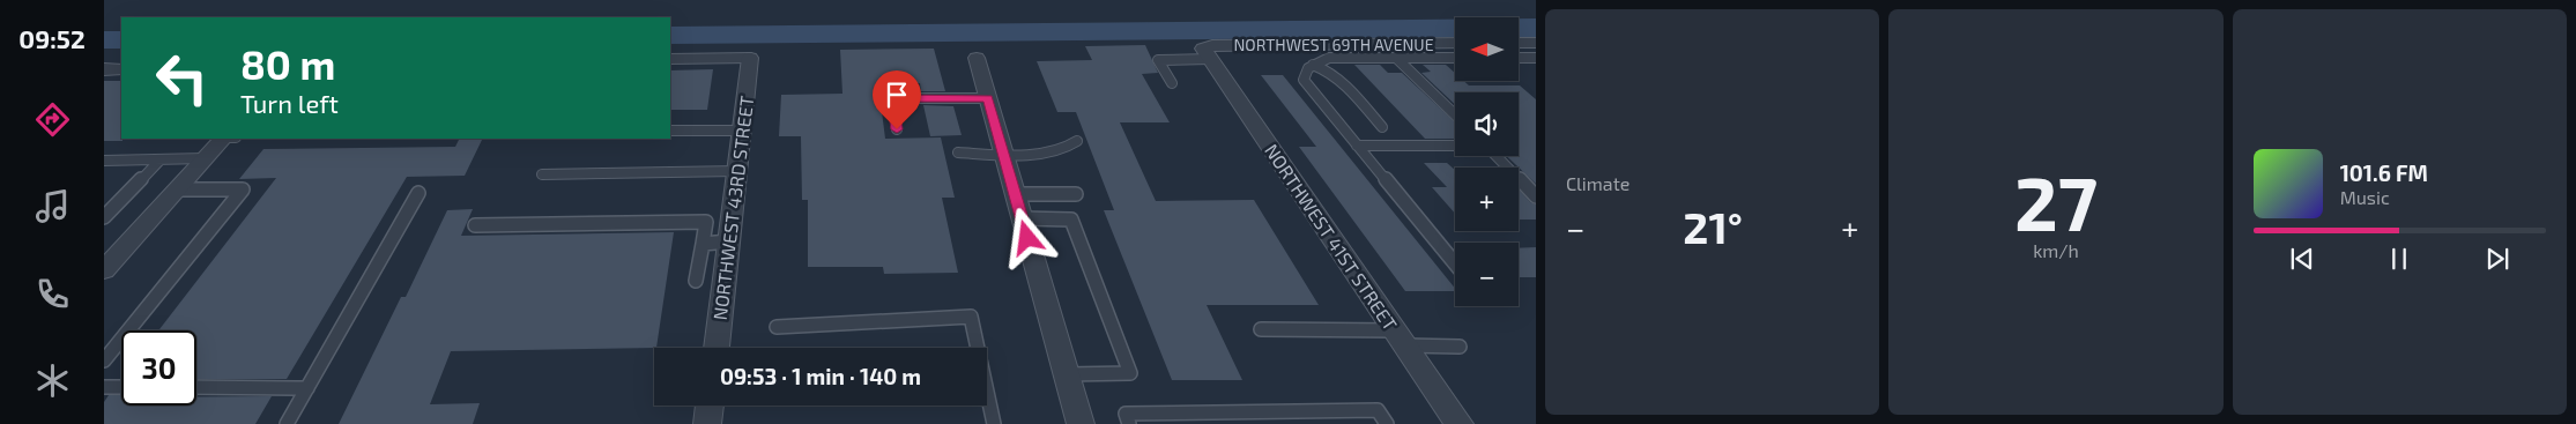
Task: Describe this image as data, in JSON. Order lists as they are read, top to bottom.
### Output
{
  "streets": {
    "street": ["NORTHWEST 69TH AVENUE", "NORTHWEST 43RD STREET", "NORTHWEST 41ST STREET"]
  },
  "crossings": [
    ["NORTHWEST 69TH AVENUE", "NORTHWEST 41ST STREET"]
  ],
  "north": "left",
  "page": {
    "tabs": "09:52",
    "tile": [
      "Climate",
      ["27", "km/h"]
    ],
    "map_buttons": ["+", "−"],
    "turn": ["80 m", "Turn left"],
    "song": ["101.6 FM", "Music"],
    "heat": ["−", "21°", "+"],
    "limit": "30",
    "trip": "09:53 · 1 min · 140 m"
  }
}
